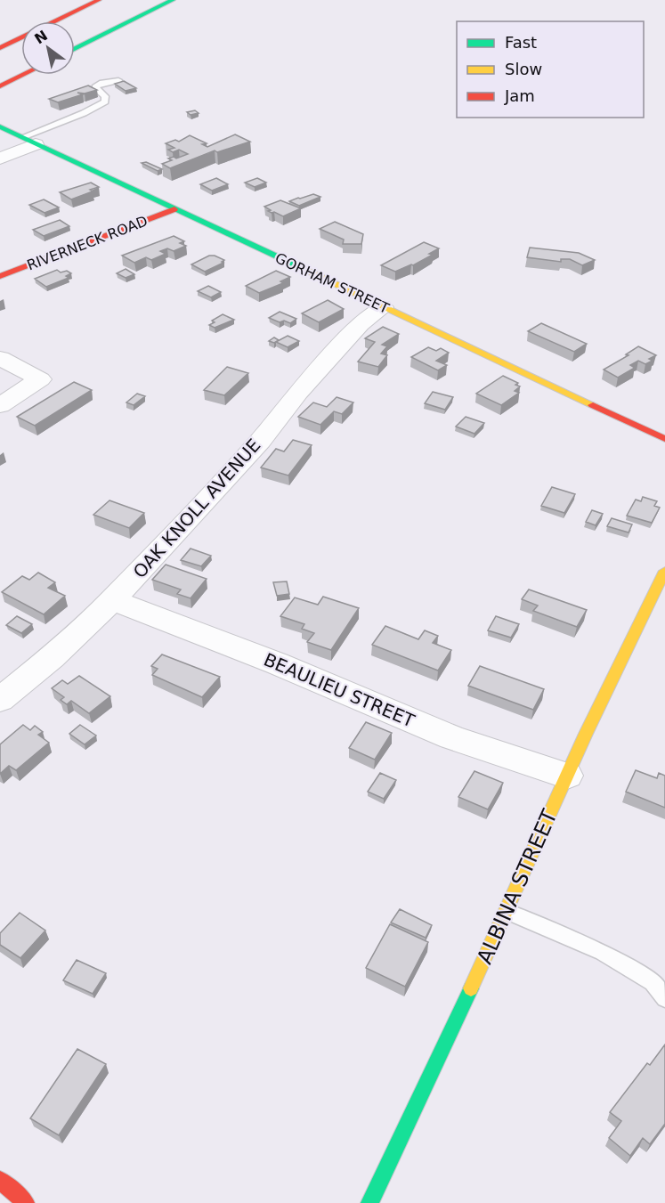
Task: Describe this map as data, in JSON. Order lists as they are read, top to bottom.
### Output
{
  "streets": {
    "main road": ["RIVERNECK ROAD", "GORHAM STREET", "ALBINA STREET"],
    "street": ["OAK KNOLL AVENUE", "BEAULIEU STREET"]
  },
  "crossings": [
    ["RIVERNECK ROAD", "GORHAM STREET"],
    ["GORHAM STREET", "OAK KNOLL AVENUE"],
    ["OAK KNOLL AVENUE", "BEAULIEU STREET"],
    ["BEAULIEU STREET", "ALBINA STREET"]
  ],
  "legend": ["Fast", "Slow", "Jam"],
  "north": "top left"
}
